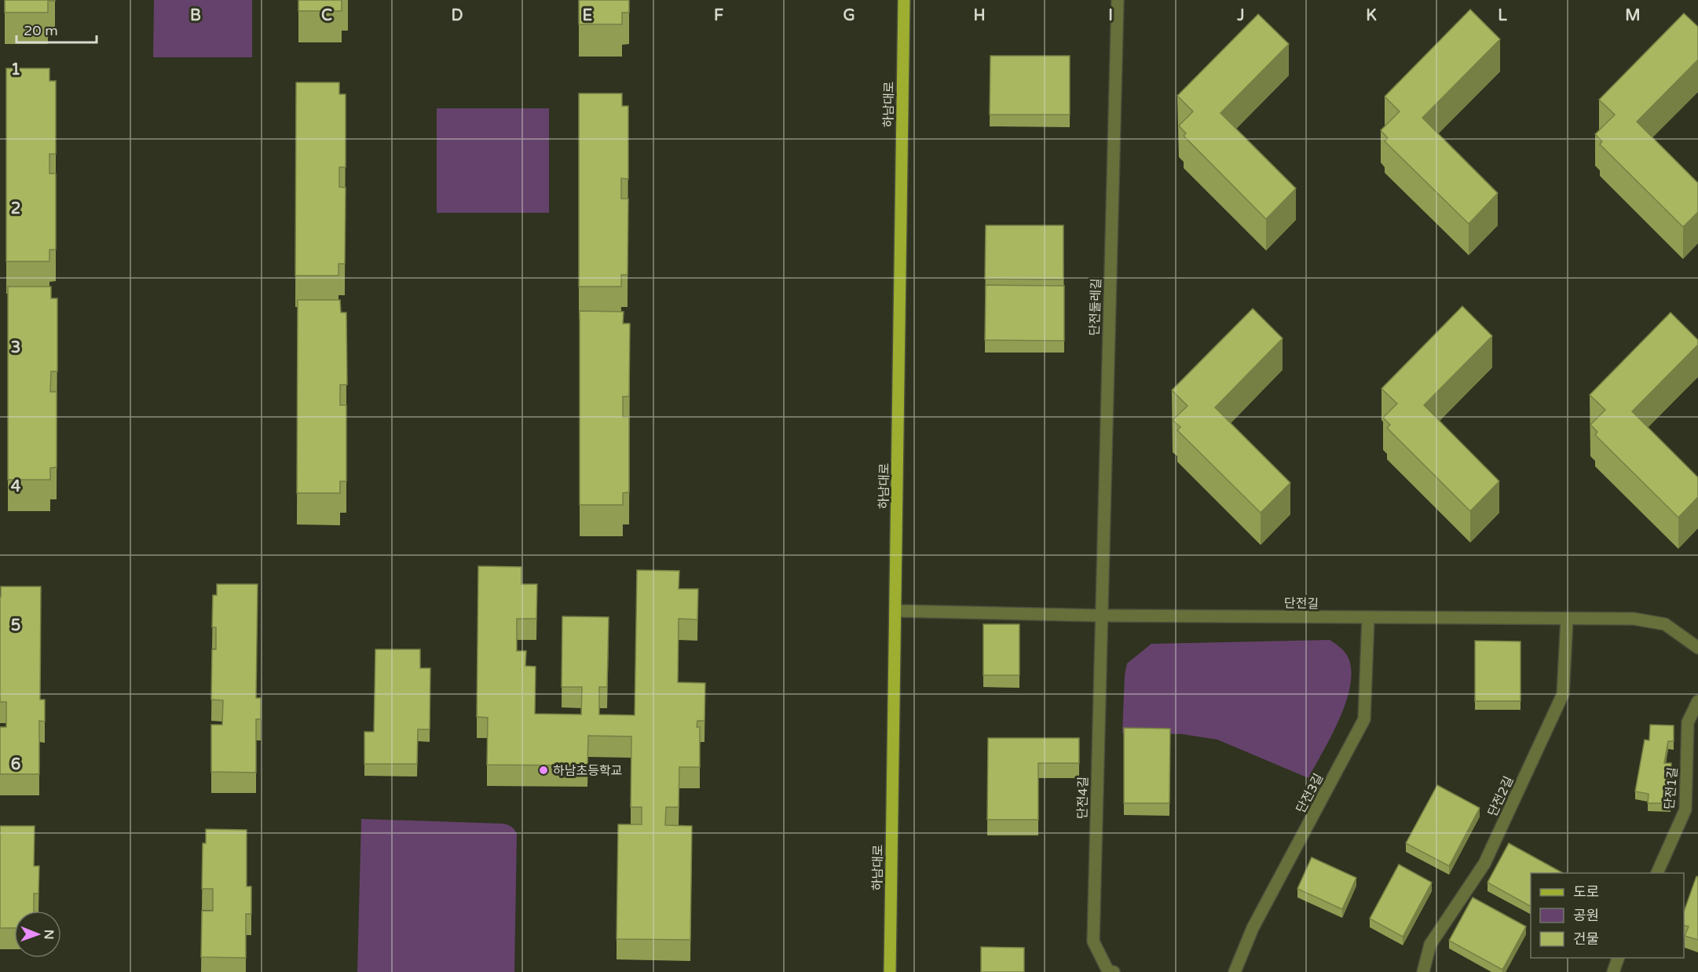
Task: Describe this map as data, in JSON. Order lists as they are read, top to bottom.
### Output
{
  "streets": {
    "main road": ["하남대로"],
    "street": [
      "단전둘레길",
      "단전길",
      "단전1길",
      "단전3길",
      "단전2길",
      "단전4길"
    ]
  },
  "crossings": [
    ["하남대로", "단전길"],
    ["단전둘레길", "단전길"],
    ["단전둘레길", "단전4길"],
    ["단전길", "단전3길"],
    ["단전길", "단전2길"],
    ["단전길", "단전4길"]
  ],
  "places": ["하남초등학교"],
  "legend": ["도로", "공원", "건물"],
  "scale_bar": "20 m",
  "north": "right",
  "grid": {
    "columns": [
      "B",
      "C",
      "D",
      "E",
      "F",
      "G",
      "H",
      "I",
      "J",
      "K",
      "L",
      "M"
    ],
    "rows": [
      "1",
      "2",
      "3",
      "4",
      "5",
      "6"
    ]
  }
}
